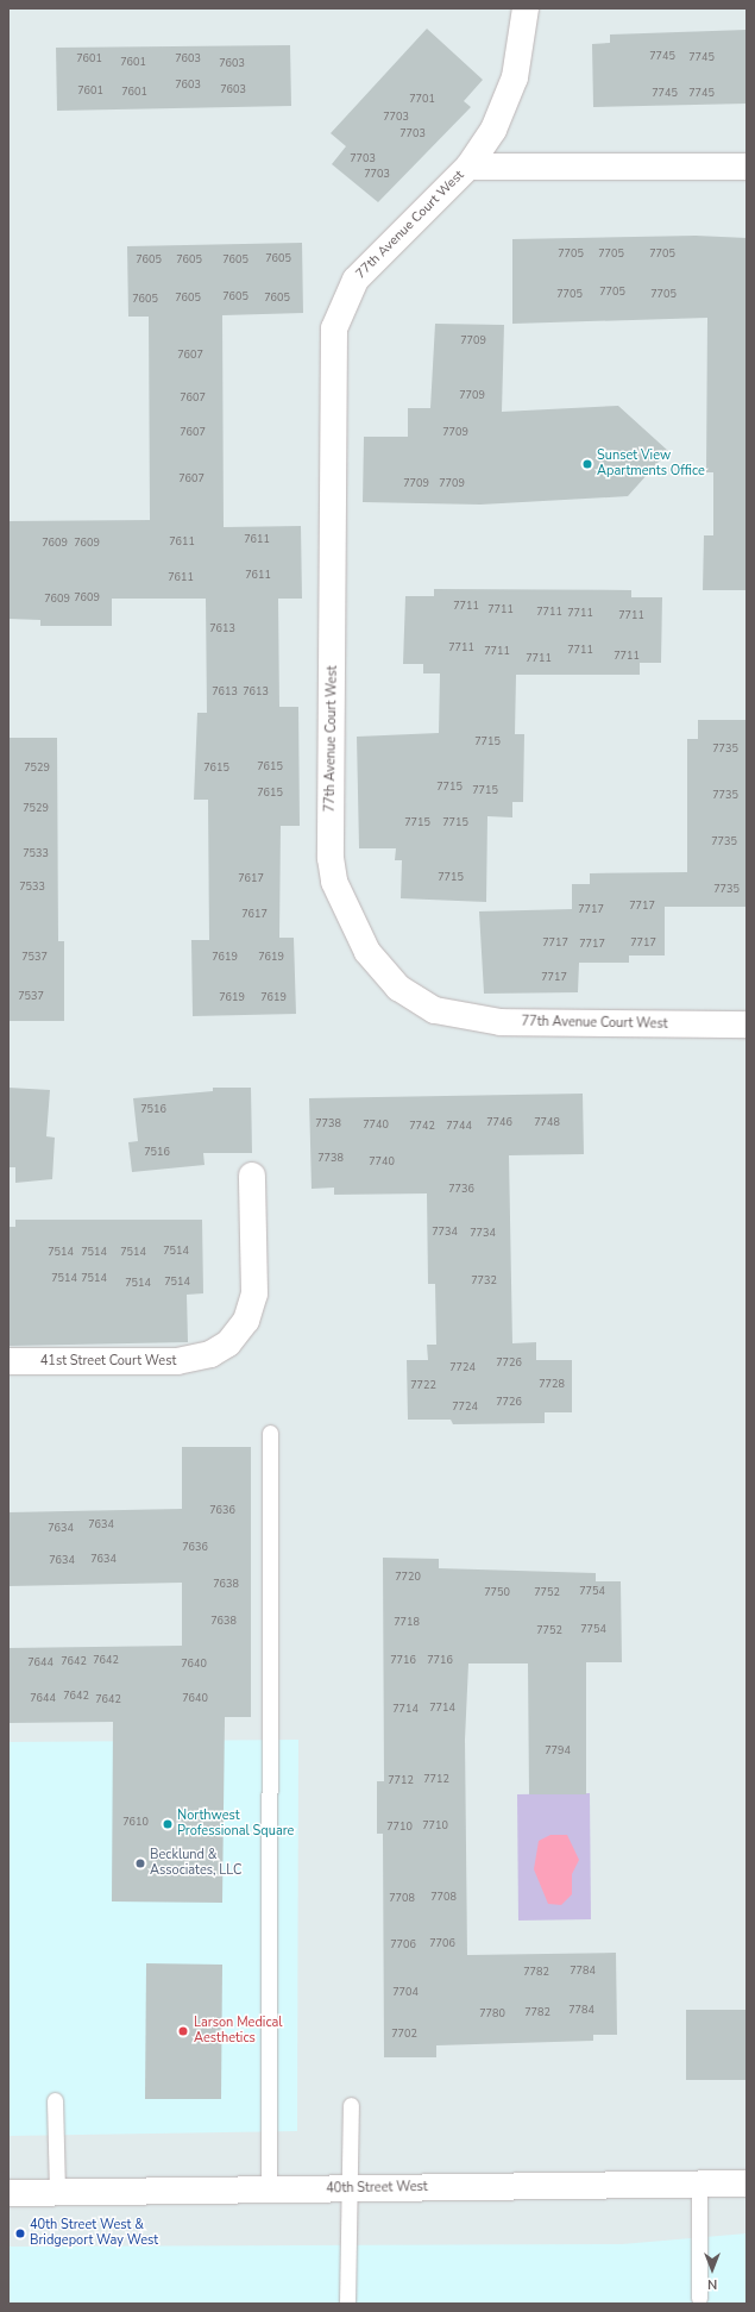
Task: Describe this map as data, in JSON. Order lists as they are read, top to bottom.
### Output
{
  "streets": {
    "street": ["77th Avenue Court West", "41st Street Court West", "40th Street West"]
  },
  "places": [
    "Sunset View Apartments Office",
    "Northwest Professional Square",
    "Becklund & Associates, LLC",
    "Larson Medical Aesthetics",
    "40th Street West & Bridgeport Way West"
  ],
  "house_numbers": [
    "7745",
    "7745",
    "7601",
    "7603",
    "7601",
    "7603",
    "7603",
    "7603",
    "7601",
    "7601",
    "7745",
    "7745",
    "7701",
    "7703",
    "7703",
    "7703",
    "7703",
    "7705",
    "7705",
    "7705",
    "7605",
    "7605",
    "7605",
    "7605",
    "7705",
    "7705",
    "7705",
    "7605",
    "7605",
    "7605",
    "7605",
    "7709",
    "7607",
    "7709",
    "7607",
    "7607",
    "7709",
    "7607",
    "7709",
    "7709",
    "7611",
    "7611",
    "7609",
    "7609",
    "7611",
    "7611",
    "7609",
    "7609",
    "7711",
    "7711",
    "7711",
    "7711",
    "7711",
    "7613",
    "7711",
    "7711",
    "7711",
    "7711",
    "7711",
    "7613",
    "7613",
    "7715",
    "7735",
    "7615",
    "7529",
    "7615",
    "7715",
    "7715",
    "7615",
    "7735",
    "7529",
    "7715",
    "7715",
    "7735",
    "7533",
    "7715",
    "7617",
    "7533",
    "7735",
    "7717",
    "7717",
    "7617",
    "7717",
    "7717",
    "7717",
    "7537",
    "7619",
    "7619",
    "7717",
    "7537",
    "7619",
    "7619",
    "7516",
    "7746",
    "7748",
    "7738",
    "7740",
    "7742",
    "7744",
    "7516",
    "7738",
    "7740",
    "7736",
    "7734",
    "7734",
    "7514",
    "7514",
    "7514",
    "7514",
    "7514",
    "7514",
    "7732",
    "7514",
    "7514",
    "7726",
    "7724",
    "7728",
    "7722",
    "7726",
    "7724",
    "7636",
    "7634",
    "7634",
    "7636",
    "7634",
    "7634",
    "7720",
    "7638",
    "7754",
    "7750",
    "7752",
    "7638",
    "7718",
    "7754",
    "7752",
    "7642",
    "7716",
    "7716",
    "7642",
    "7644",
    "7640",
    "7642",
    "7644",
    "7640",
    "7642",
    "7714",
    "7714",
    "7794",
    "7712",
    "7712",
    "7610",
    "7710",
    "7710",
    "7708",
    "7708",
    "7706",
    "7706",
    "7784",
    "7782",
    "7704",
    "7784",
    "7782",
    "7780",
    "7702"
  ],
  "north": "bottom"
}
